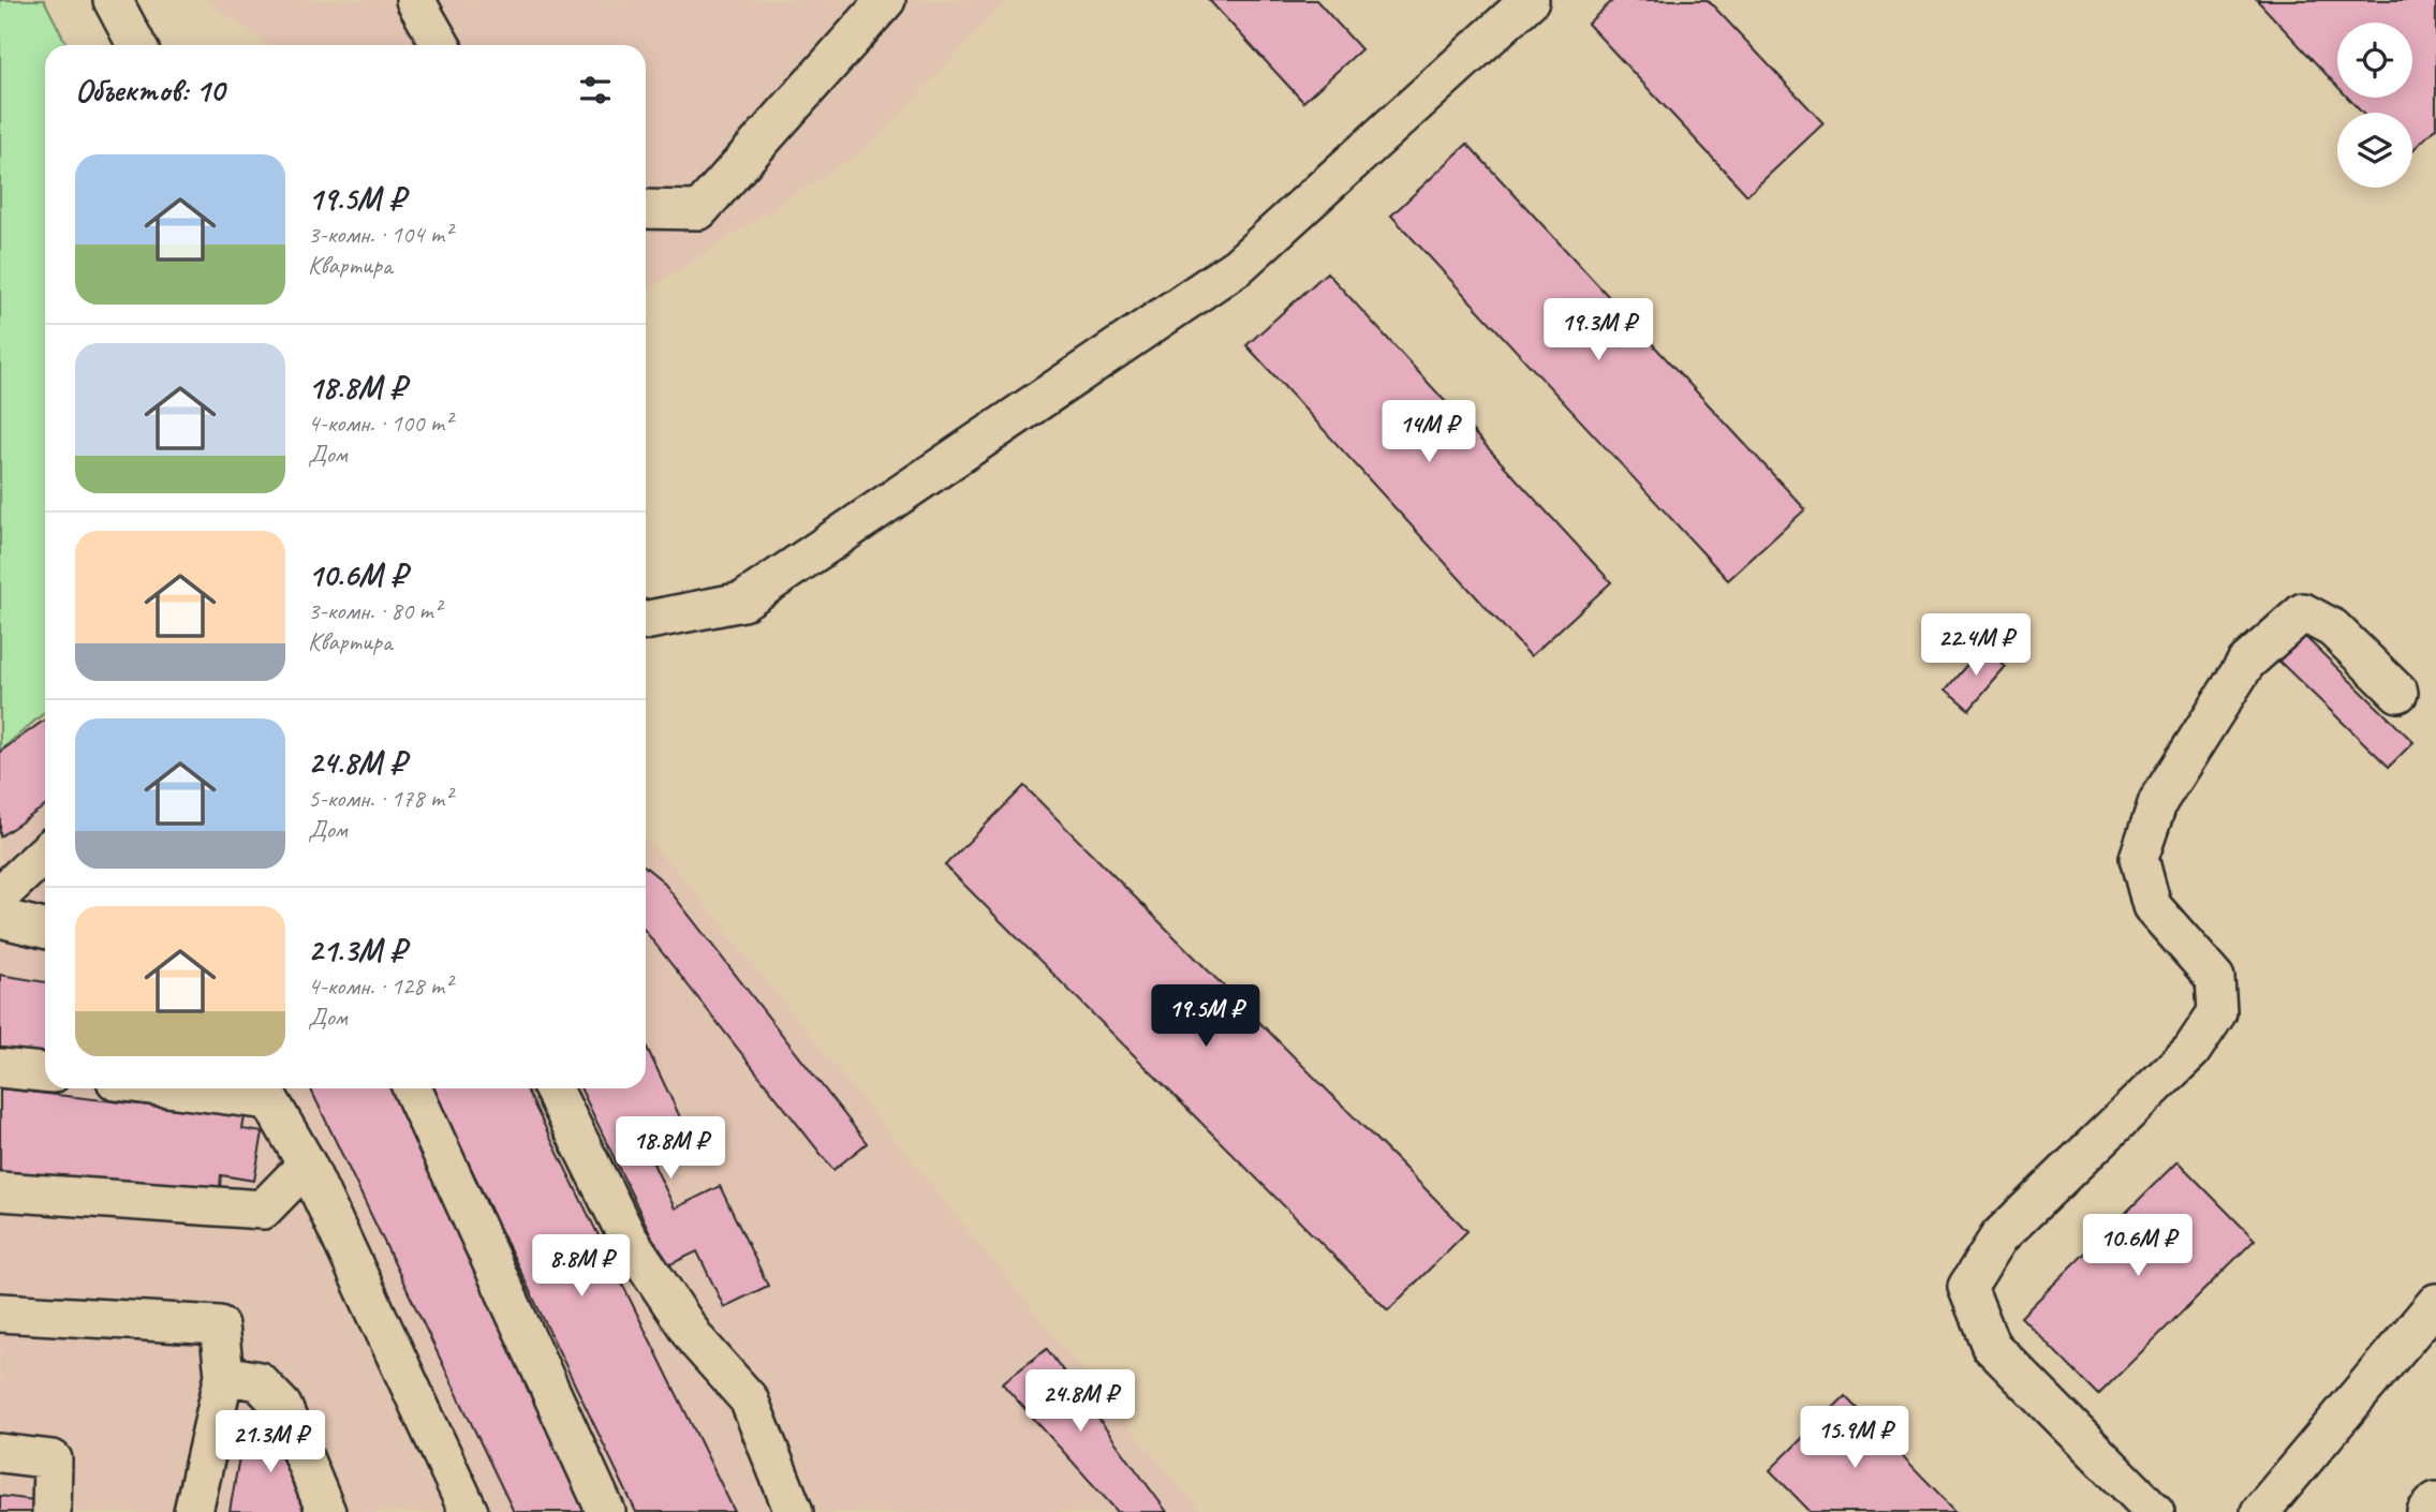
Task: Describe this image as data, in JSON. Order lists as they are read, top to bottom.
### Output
{
  "page": {
    "heading": "Объектов: 10",
    "list": [
      {
        "name": "19.5M ₽",
        "note": "3-комн. · 104 m² · Квартира"
      },
      {
        "name": "18.8M ₽",
        "note": "4-комн. · 100 m² · Дом"
      },
      {
        "name": "10.6M ₽",
        "note": "3-комн. · 80 m² · Квартира"
      },
      {
        "name": "24.8M ₽",
        "note": "5-комн. · 178 m² · Дом"
      },
      {
        "name": "21.3M ₽",
        "note": "4-комн. · 128 m² · Дом"
      }
    ],
    "price": [
      "19.3M ₽",
      "14M ₽",
      "22.4M ₽",
      "19.5M ₽",
      "18.8M ₽",
      "10.6M ₽",
      "8.8M ₽",
      "24.8M ₽",
      "15.9M ₽",
      "21.3M ₽"
    ]
  }
}
